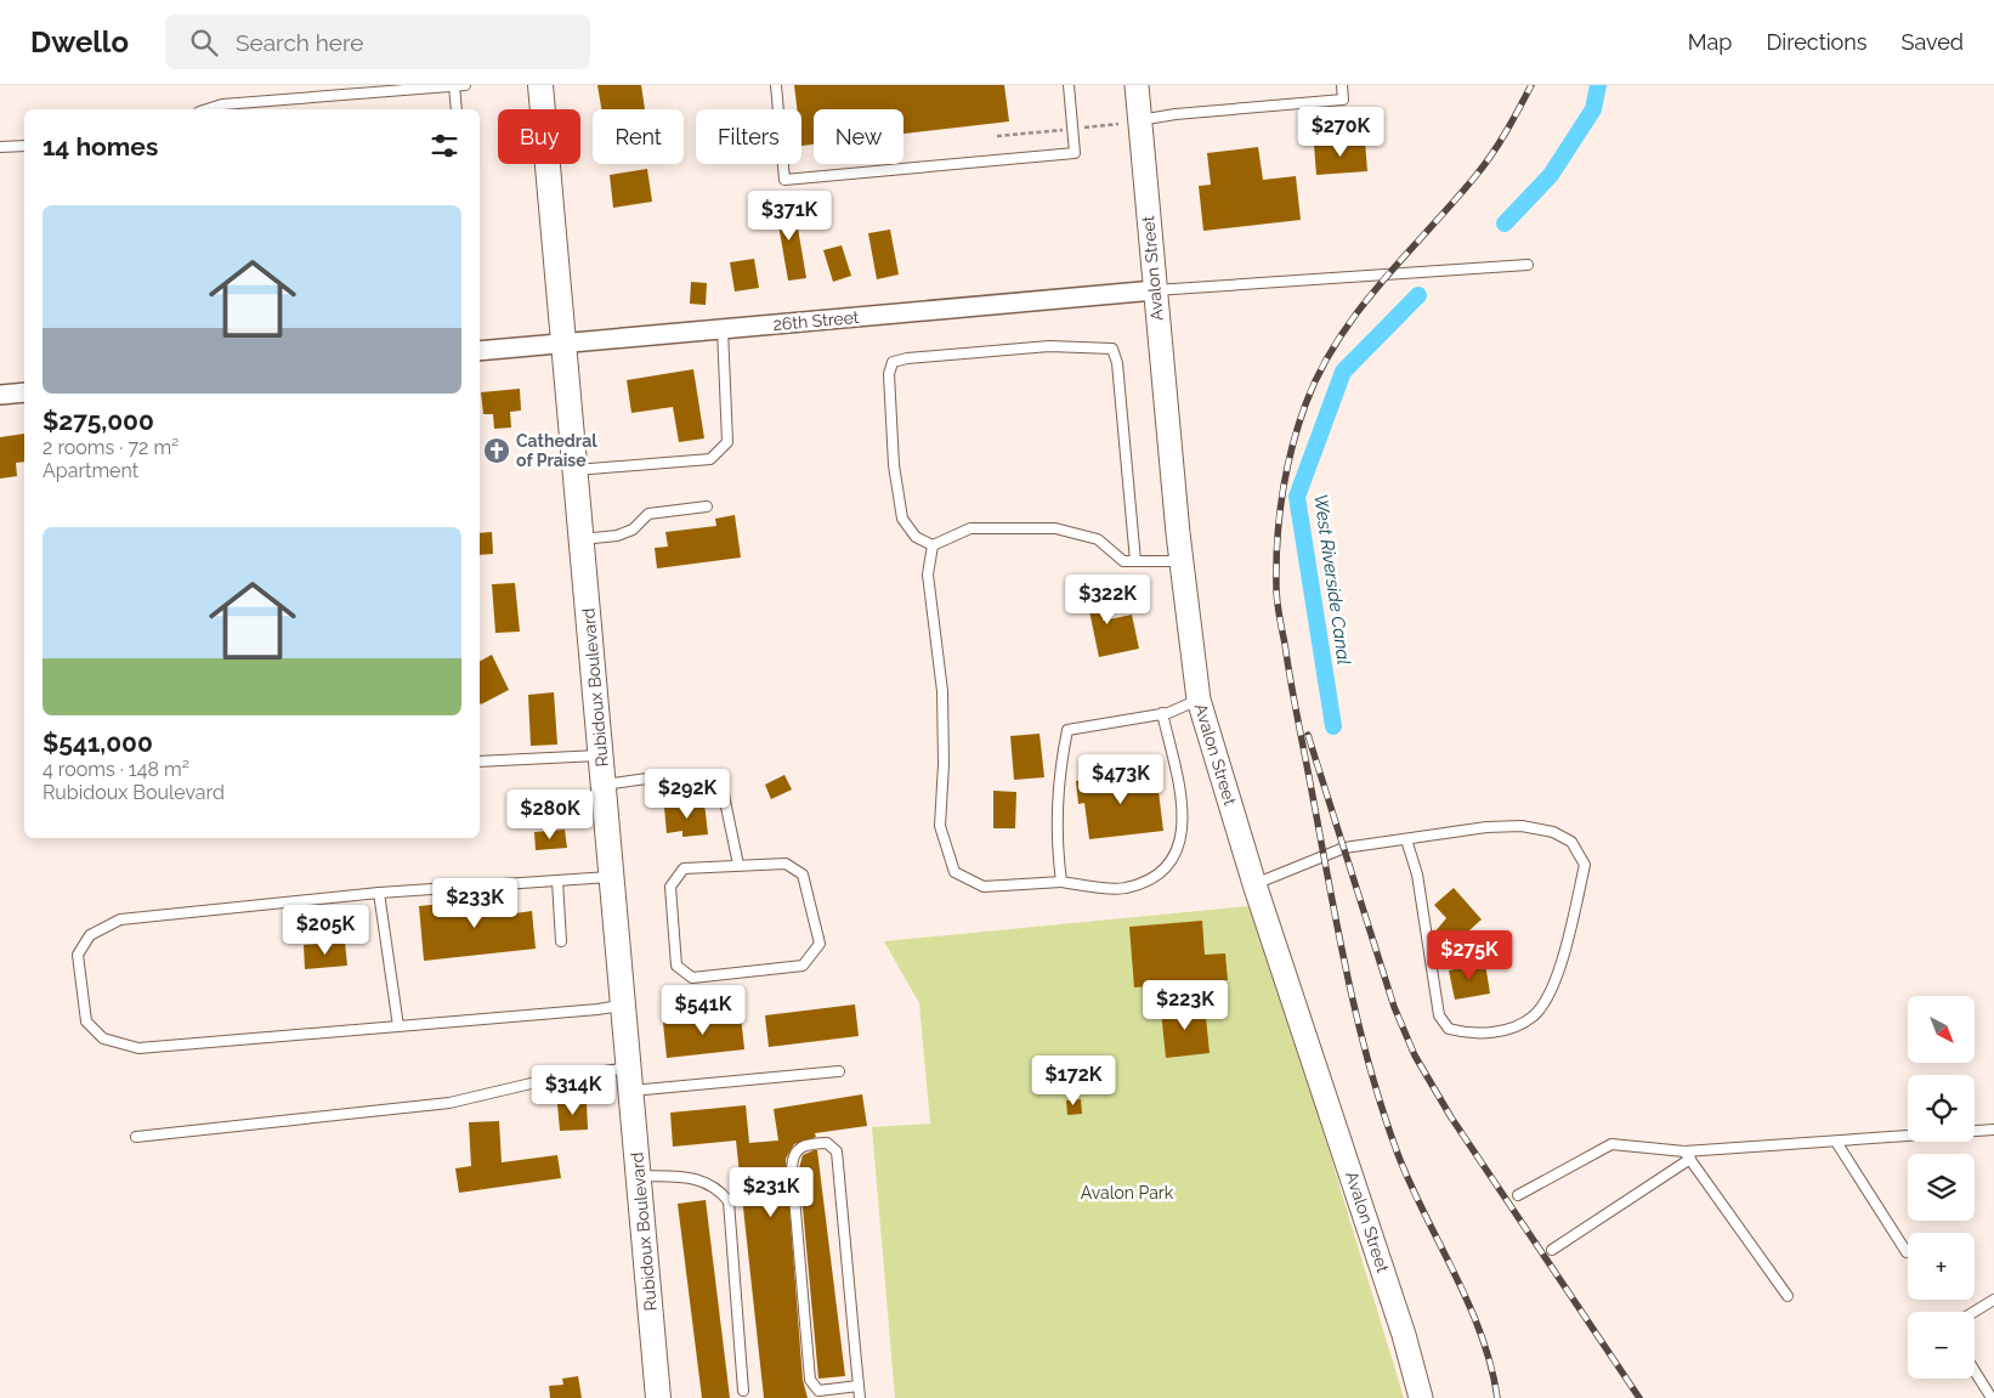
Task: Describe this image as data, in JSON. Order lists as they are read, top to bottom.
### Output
{
  "streets": {
    "main road": ["Rubidoux Boulevard"],
    "street": ["Avalon Street", "26th Street"]
  },
  "crossings": [
    ["Avalon Street", "26th Street"],
    ["26th Street", "Rubidoux Boulevard"]
  ],
  "water": ["West Riverside Canal"],
  "parks": ["Avalon Park"],
  "places": {
    "church": ["Cathedral of Praise"]
  },
  "north": "bottom right",
  "page": {
    "header": "Dwello",
    "search": "Search here",
    "nav": ["Map", "Directions", "Saved"],
    "price": [
      "$270K",
      "$371K",
      "$322K",
      "$473K",
      "$292K",
      "$280K",
      "$233K",
      "$205K",
      "$275K",
      "$223K",
      "$541K",
      "$172K",
      "$314K",
      "$231K"
    ],
    "chip": [
      "Buy",
      "Rent",
      "Filters",
      "New"
    ],
    "heading": "14 homes",
    "list": [
      {
        "name": "$275,000",
        "note": "2 rooms · 72 m² · Apartment"
      },
      {
        "name": "$541,000",
        "note": "4 rooms · 148 m² · Rubidoux Boulevard"
      }
    ],
    "map_buttons": ["+", "−"]
  }
}
